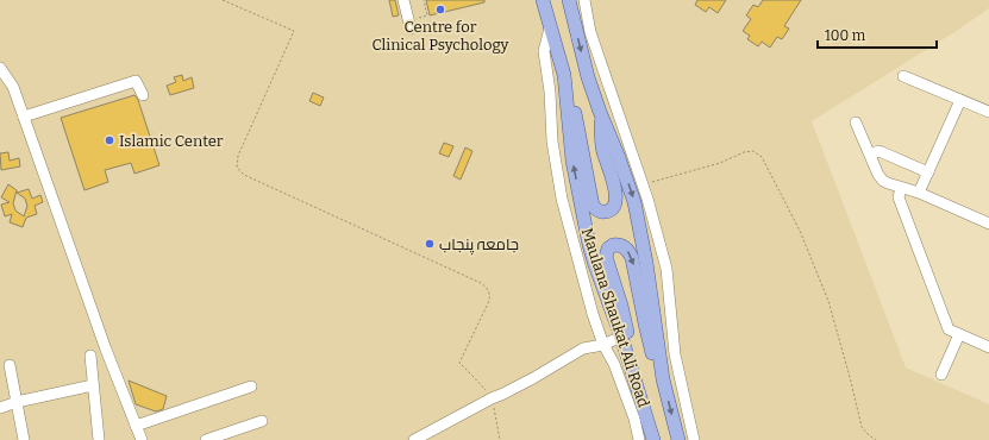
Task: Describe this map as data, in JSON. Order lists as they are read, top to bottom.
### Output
{
  "streets": {
    "main road": ["Maulana Shaukat Ali Road"]
  },
  "places": ["Centre for Clinical Psychology", "Islamic Center", "جامعہ پنجاب"],
  "scale_bar": "100 m"
}
